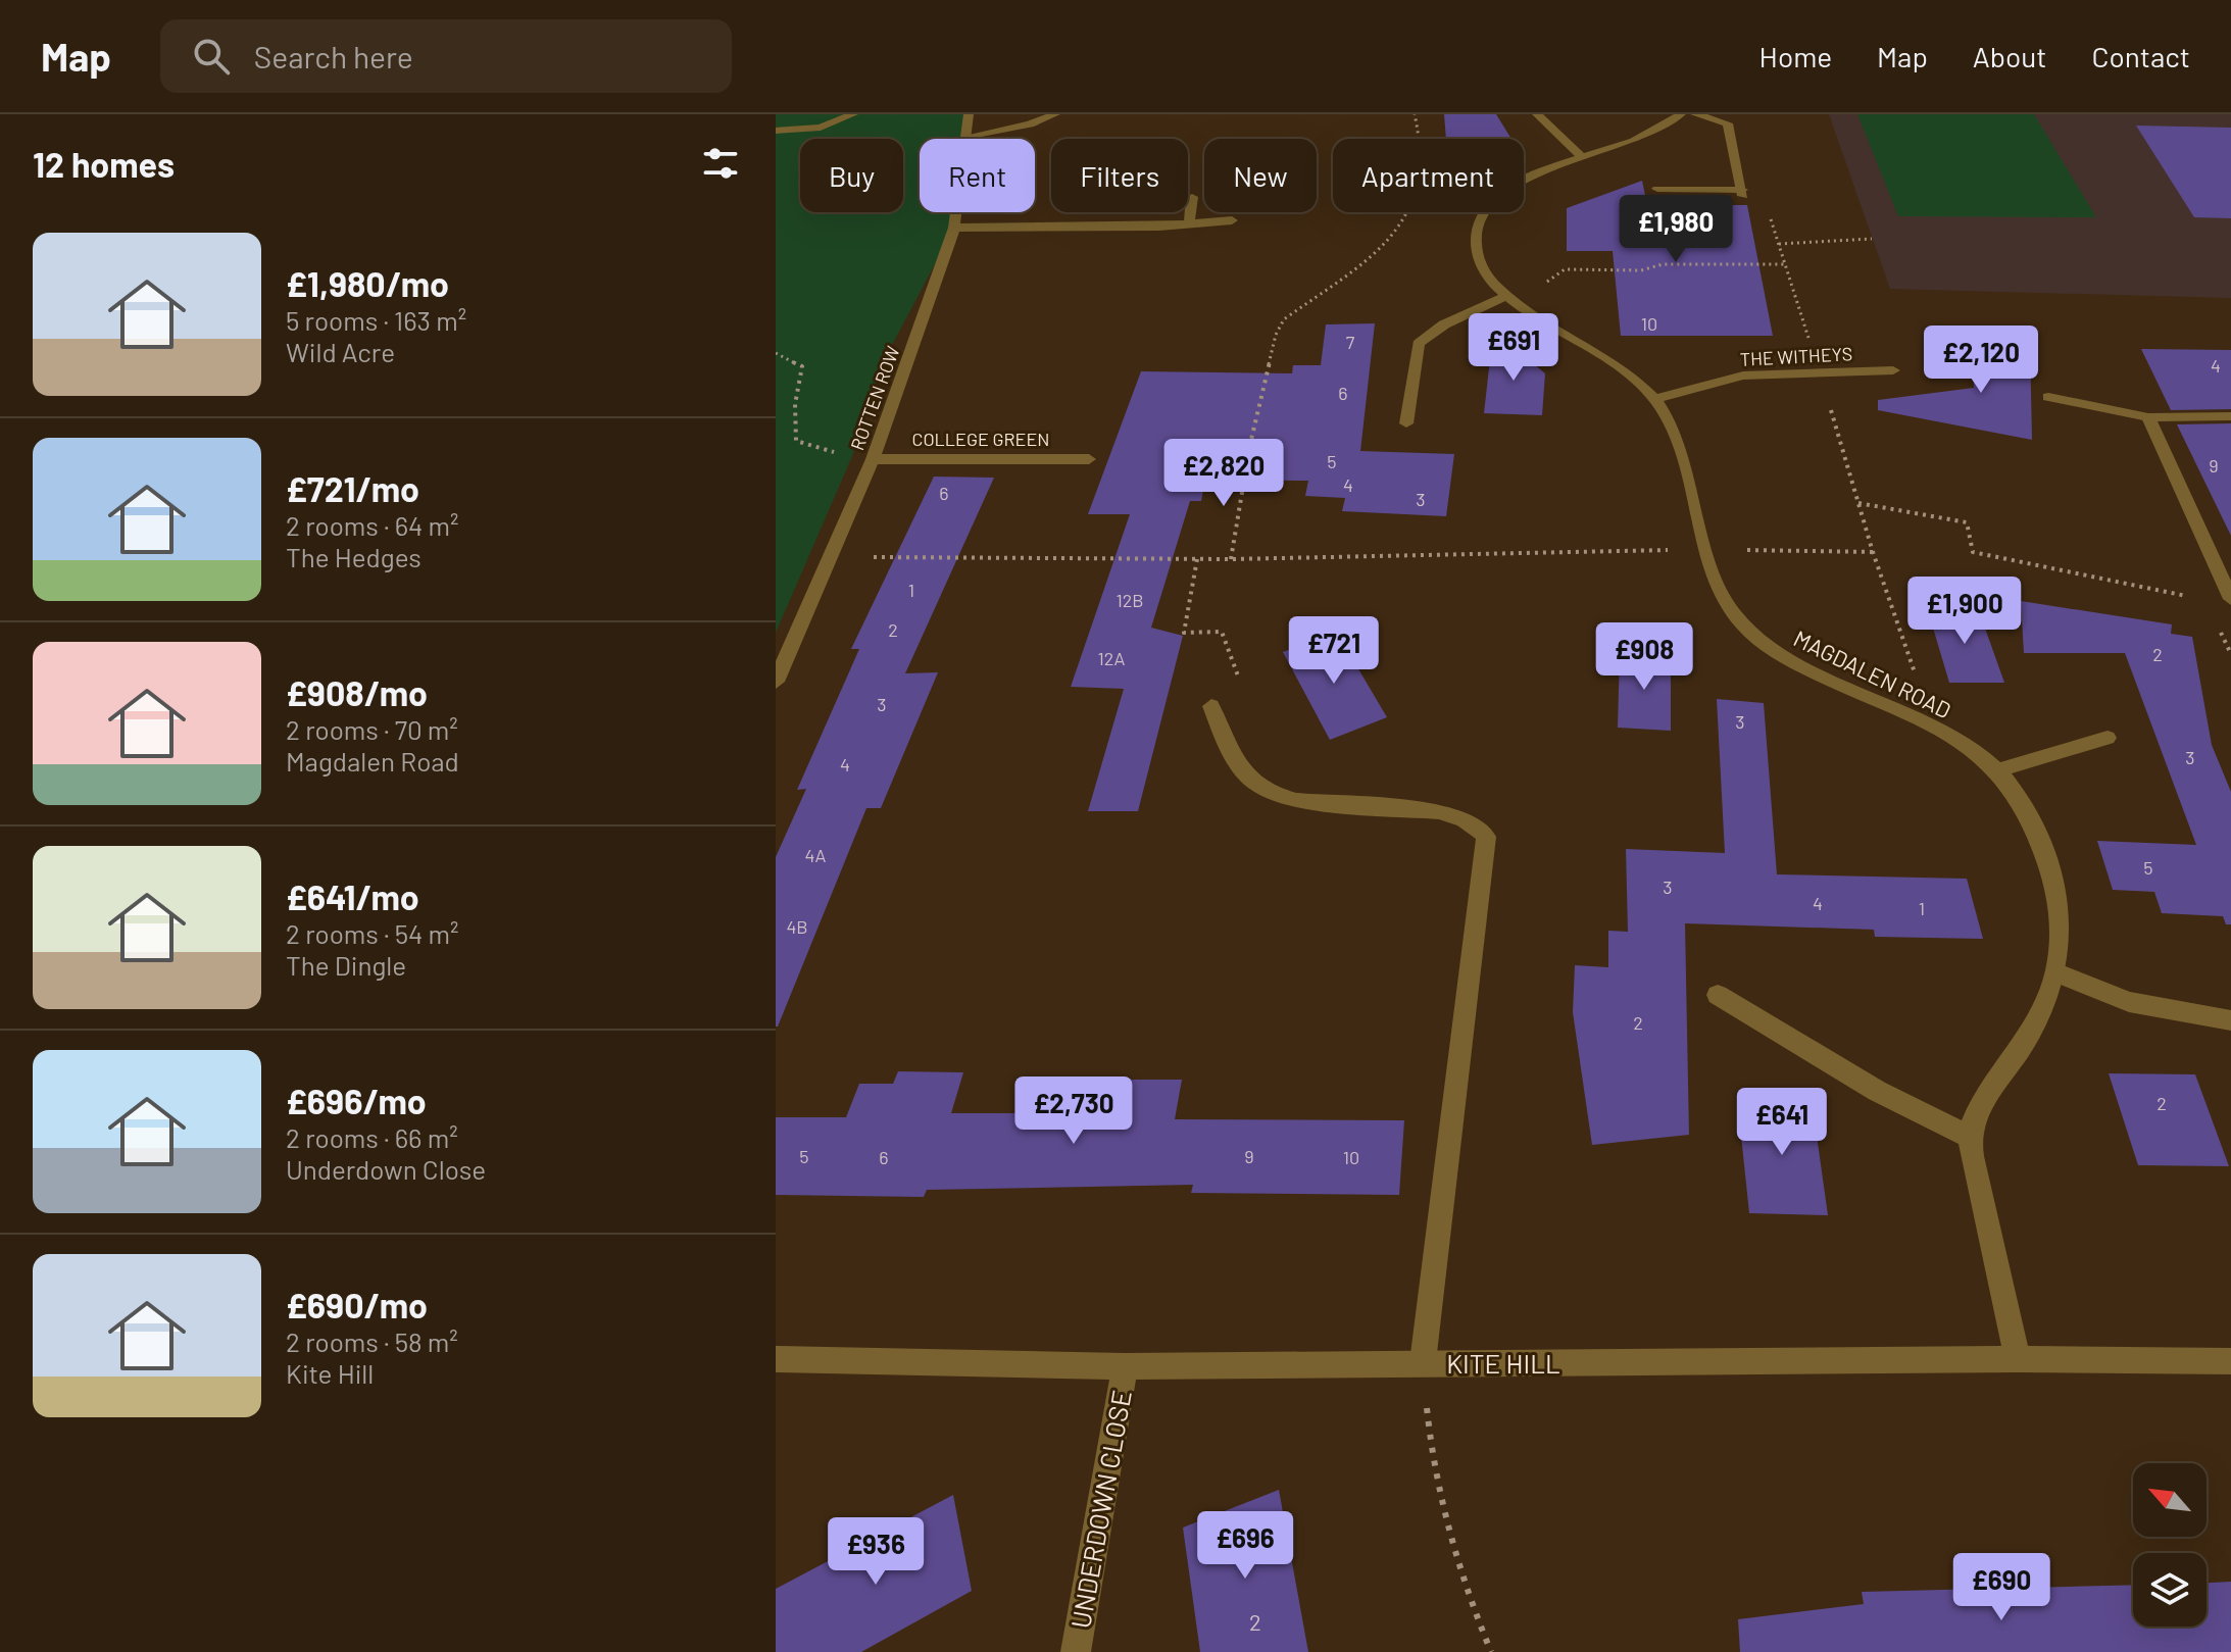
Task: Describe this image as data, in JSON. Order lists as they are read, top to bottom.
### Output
{
  "streets": {
    "street": [
      "THE WITHEYS",
      "ROTTEN ROW",
      "COLLEGE GREEN",
      "MAGDALEN ROAD",
      "KITE HILL",
      "UNDERDOWN CLOSE"
    ]
  },
  "crossings": [
    ["THE WITHEYS", "MAGDALEN ROAD"],
    ["ROTTEN ROW", "COLLEGE GREEN"],
    ["KITE HILL", "UNDERDOWN CLOSE"]
  ],
  "house_numbers": [
    "10",
    "7",
    "4",
    "6",
    "5",
    "9",
    "4",
    "6",
    "3",
    "1",
    "12B",
    "2",
    "2",
    "12A",
    "3",
    "3",
    "3",
    "4",
    "4A",
    "5",
    "3",
    "4",
    "1",
    "4B",
    "2",
    "2",
    "5",
    "9",
    "6",
    "10",
    "2"
  ],
  "north": "top left",
  "page": {
    "header": "Map",
    "search": "Search here",
    "nav": [
      "Home",
      "Map",
      "About",
      "Contact"
    ],
    "heading": "12 homes",
    "chip": [
      "Buy",
      "Rent",
      "Filters",
      "New",
      "Apartment"
    ],
    "price": [
      "£1,980",
      "£691",
      "£2,120",
      "£2,820",
      "£1,900",
      "£721",
      "£908",
      "£2,730",
      "£641",
      "£696",
      "£936",
      "£690"
    ],
    "list": [
      {
        "name": "£1,980/mo",
        "note": "5 rooms · 163 m² · Wild Acre"
      },
      {
        "name": "£721/mo",
        "note": "2 rooms · 64 m² · The Hedges"
      },
      {
        "name": "£908/mo",
        "note": "2 rooms · 70 m² · Magdalen Road"
      },
      {
        "name": "£641/mo",
        "note": "2 rooms · 54 m² · The Dingle"
      },
      {
        "name": "£696/mo",
        "note": "2 rooms · 66 m² · Underdown Close"
      },
      {
        "name": "£690/mo",
        "note": "2 rooms · 58 m² · Kite Hill"
      }
    ]
  }
}
